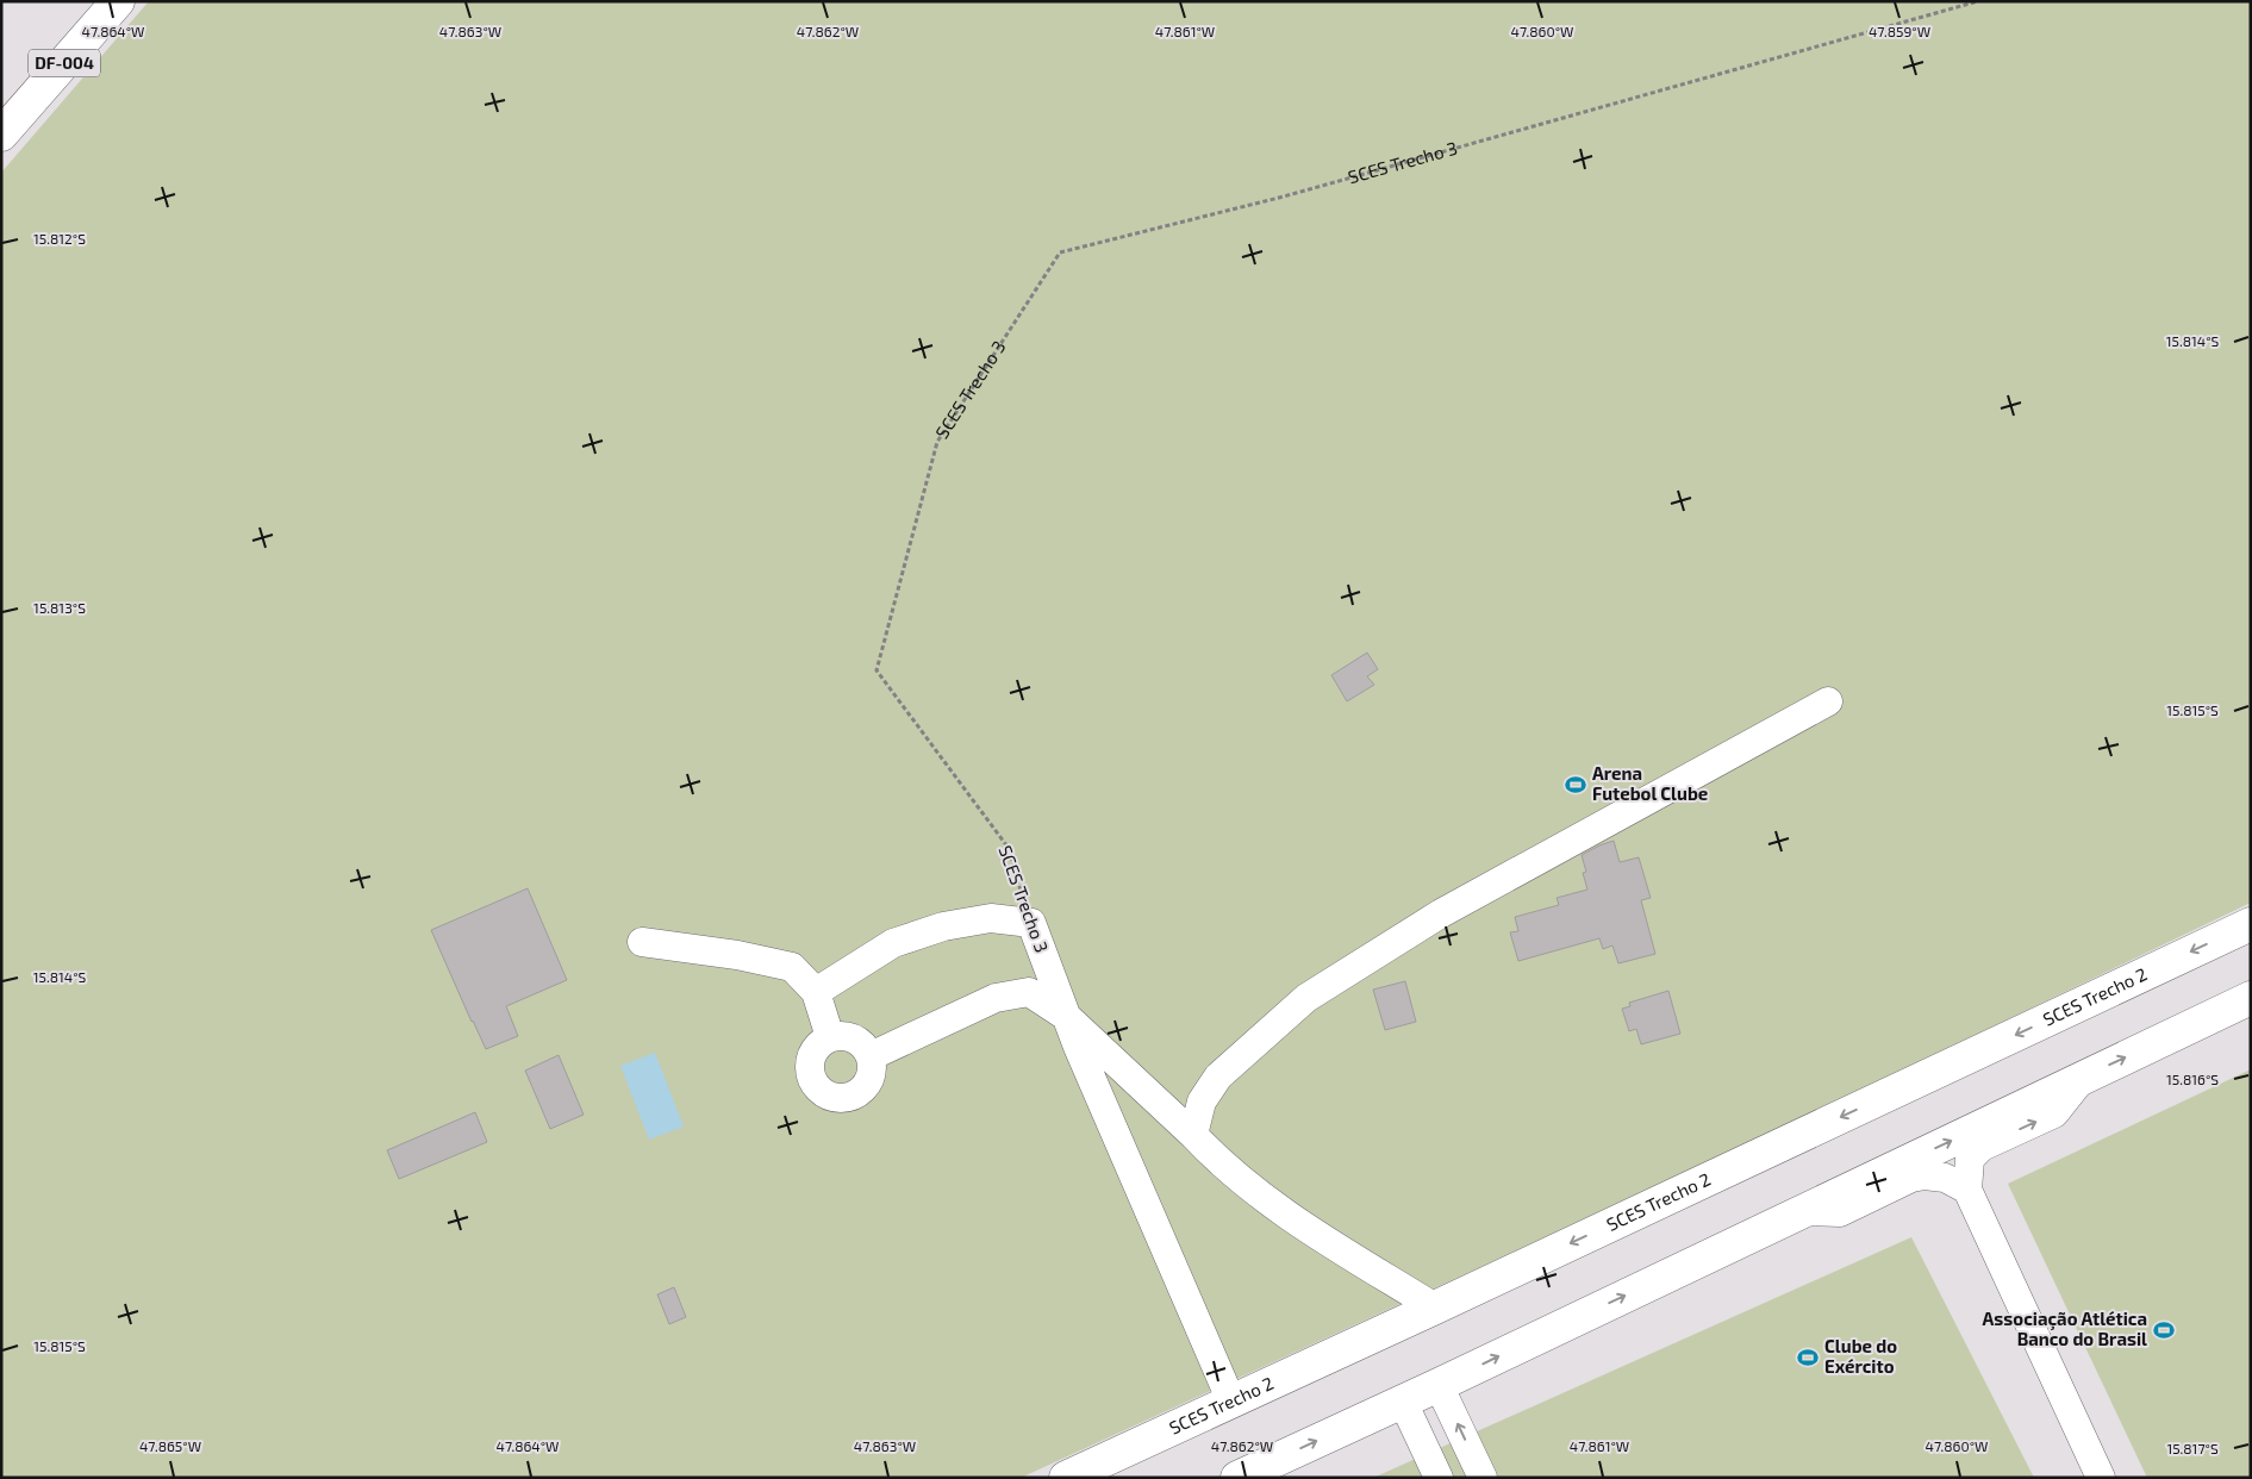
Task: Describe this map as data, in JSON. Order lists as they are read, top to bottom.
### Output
{
  "streets": {
    "main road": ["DF-004", "SCES Trecho 2"],
    "lane": ["SCES Trecho 3"]
  },
  "crossings": [
    ["SCES Trecho 3", "SCES Trecho 2"]
  ],
  "places": {
    "sports": ["Arena Futebol Clube", "Associação Atlética Banco do Brasil", "Clube do Exército"]
  },
  "coordinates": [
    "47.864°W",
    "47.863°W",
    "47.862°W",
    "47.861°W",
    "47.860°W",
    "47.859°W",
    "15.812°S",
    "15.814°S",
    "15.813°S",
    "15.815°S",
    "15.816°S",
    "47.865°W",
    "15.817°S"
  ]
}
